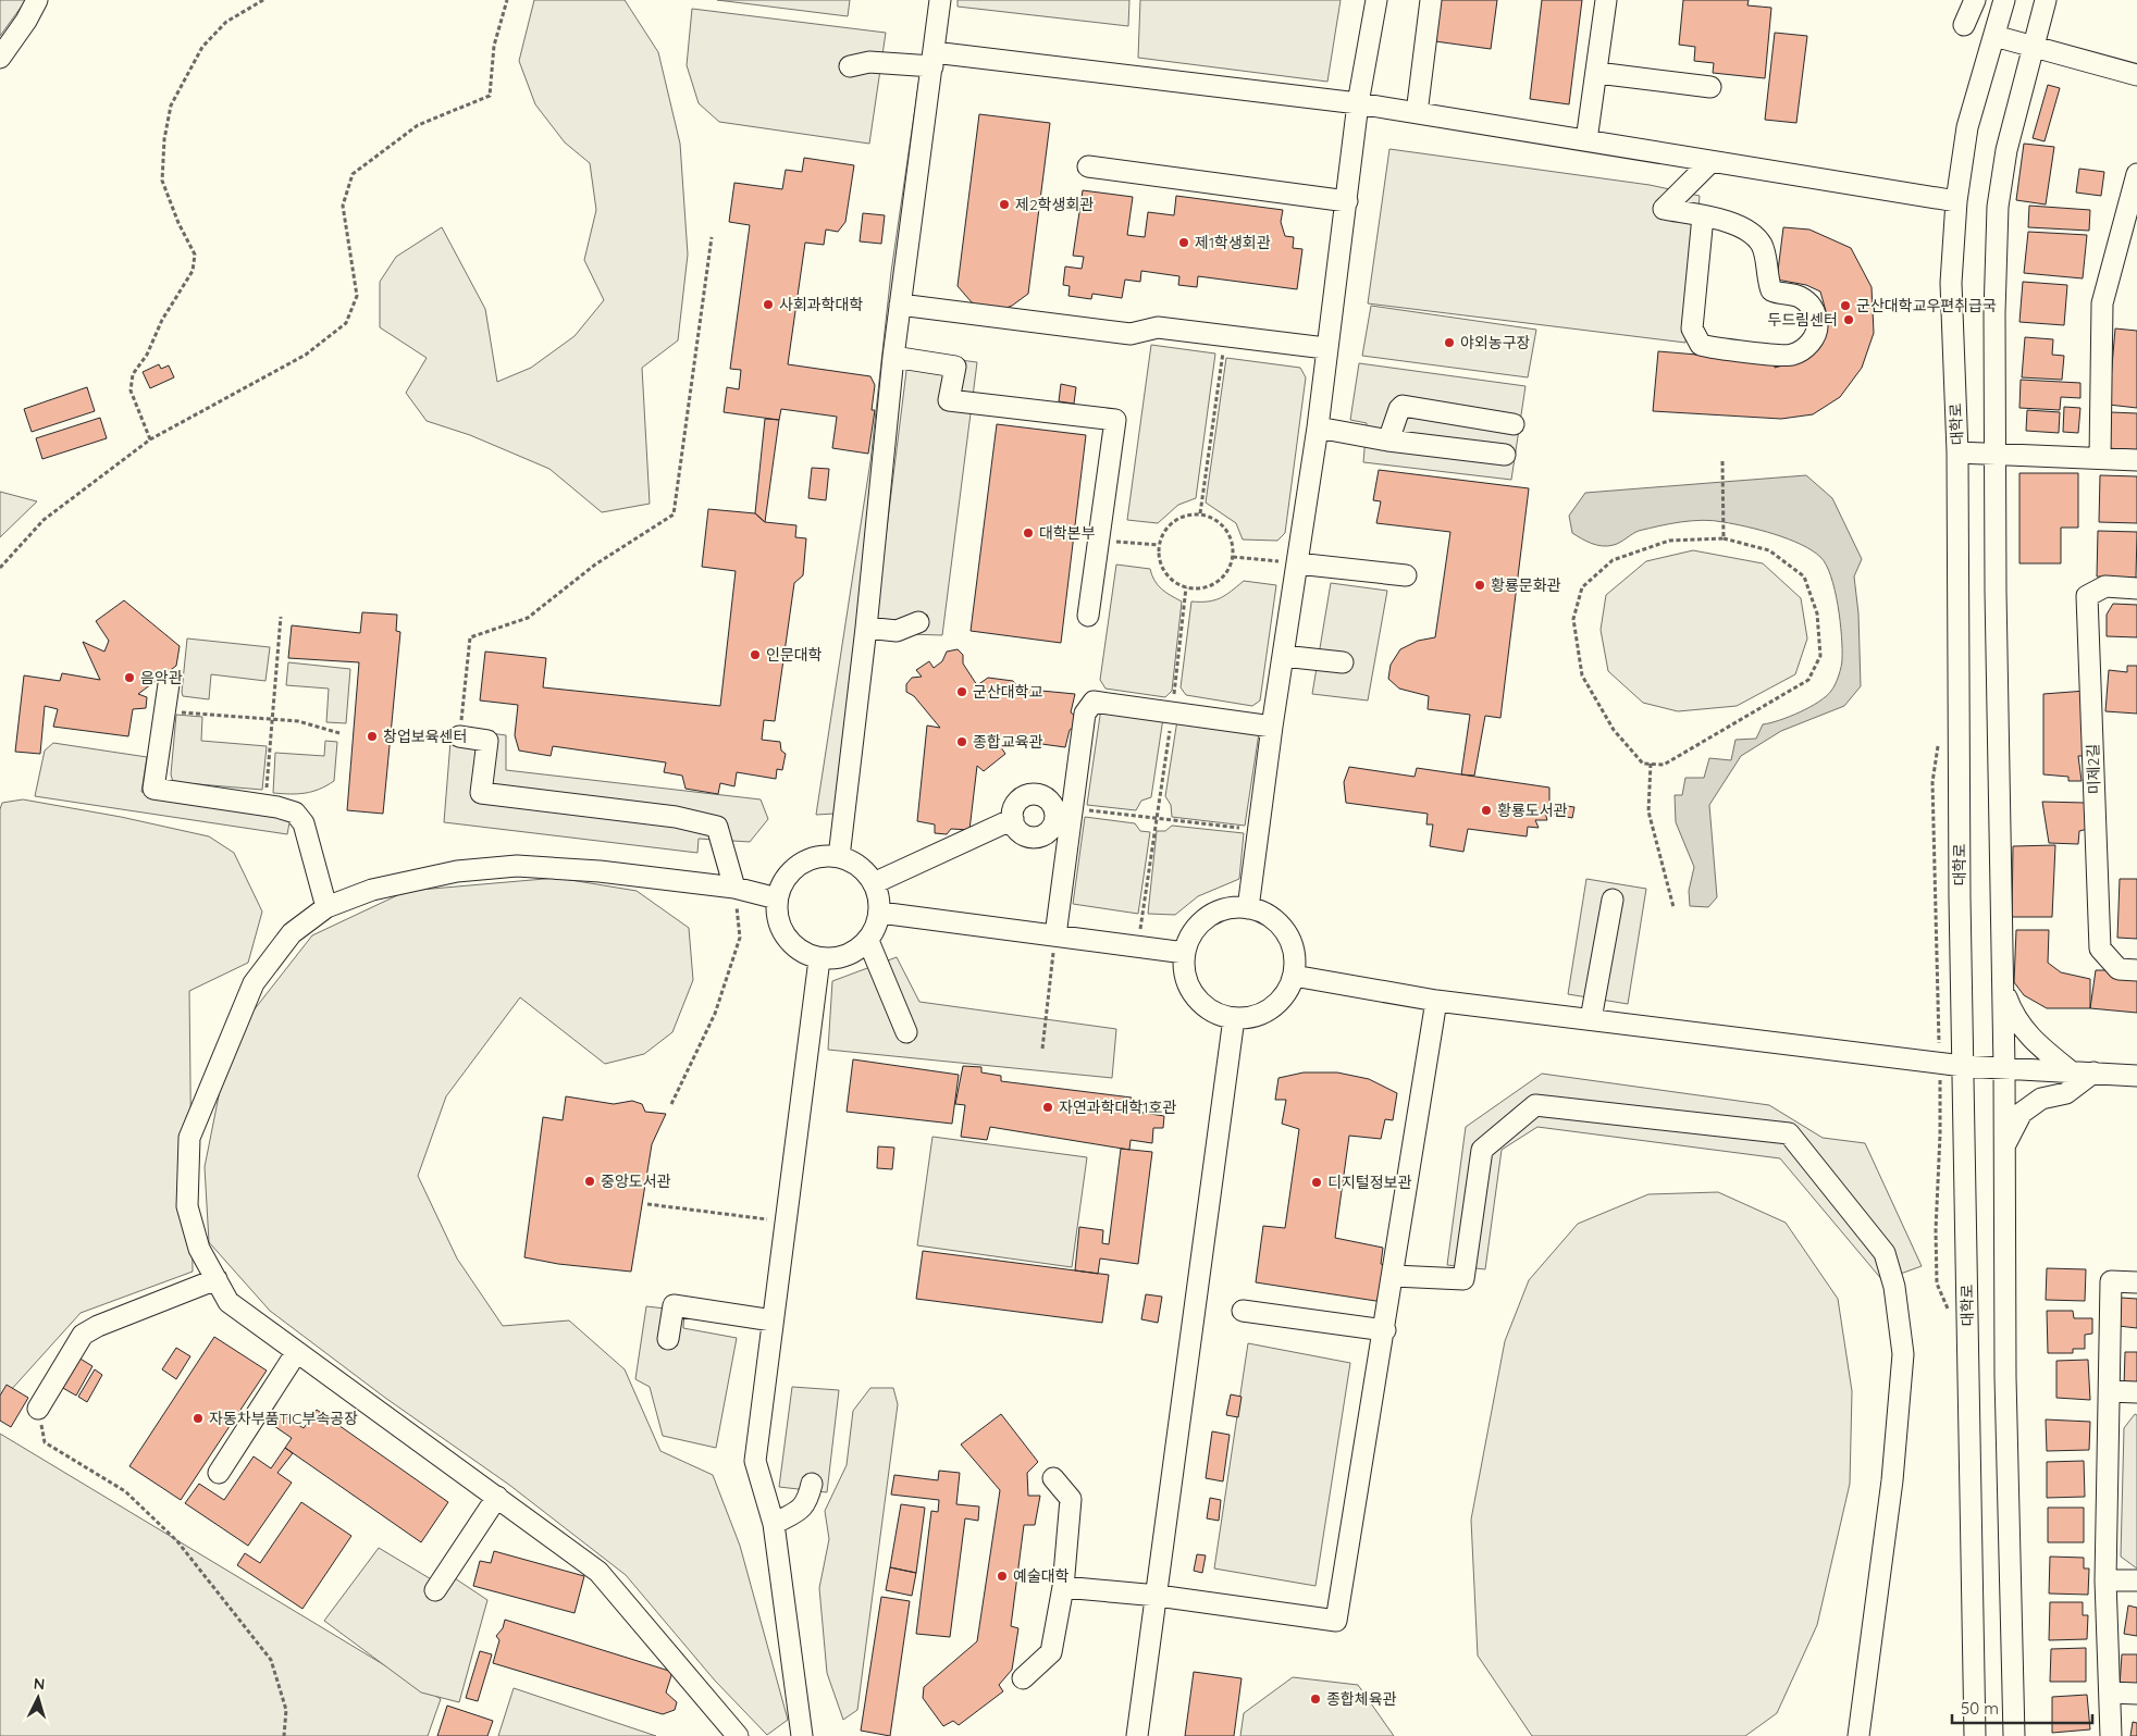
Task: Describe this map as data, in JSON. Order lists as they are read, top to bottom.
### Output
{
  "streets": {
    "street": ["대학로", "미제2길"]
  },
  "places": [
    "제2학생회관",
    "제1학생회관",
    "사회과학대학",
    "군산대학교우편취급국",
    "두드림센터",
    "야외농구장",
    "대학본부",
    "황룡문화관",
    "인문대학",
    "음악관",
    "군산대학교",
    "창업보육센터",
    "종합교육관",
    "황룡도서관",
    "자연과학대학1호관",
    "중앙도서관",
    "디지털정보관",
    "자동차부품TIC부속공장",
    "예술대학",
    "종합체육관"
  ],
  "scale_bar": "50 m",
  "north": "top"
}
